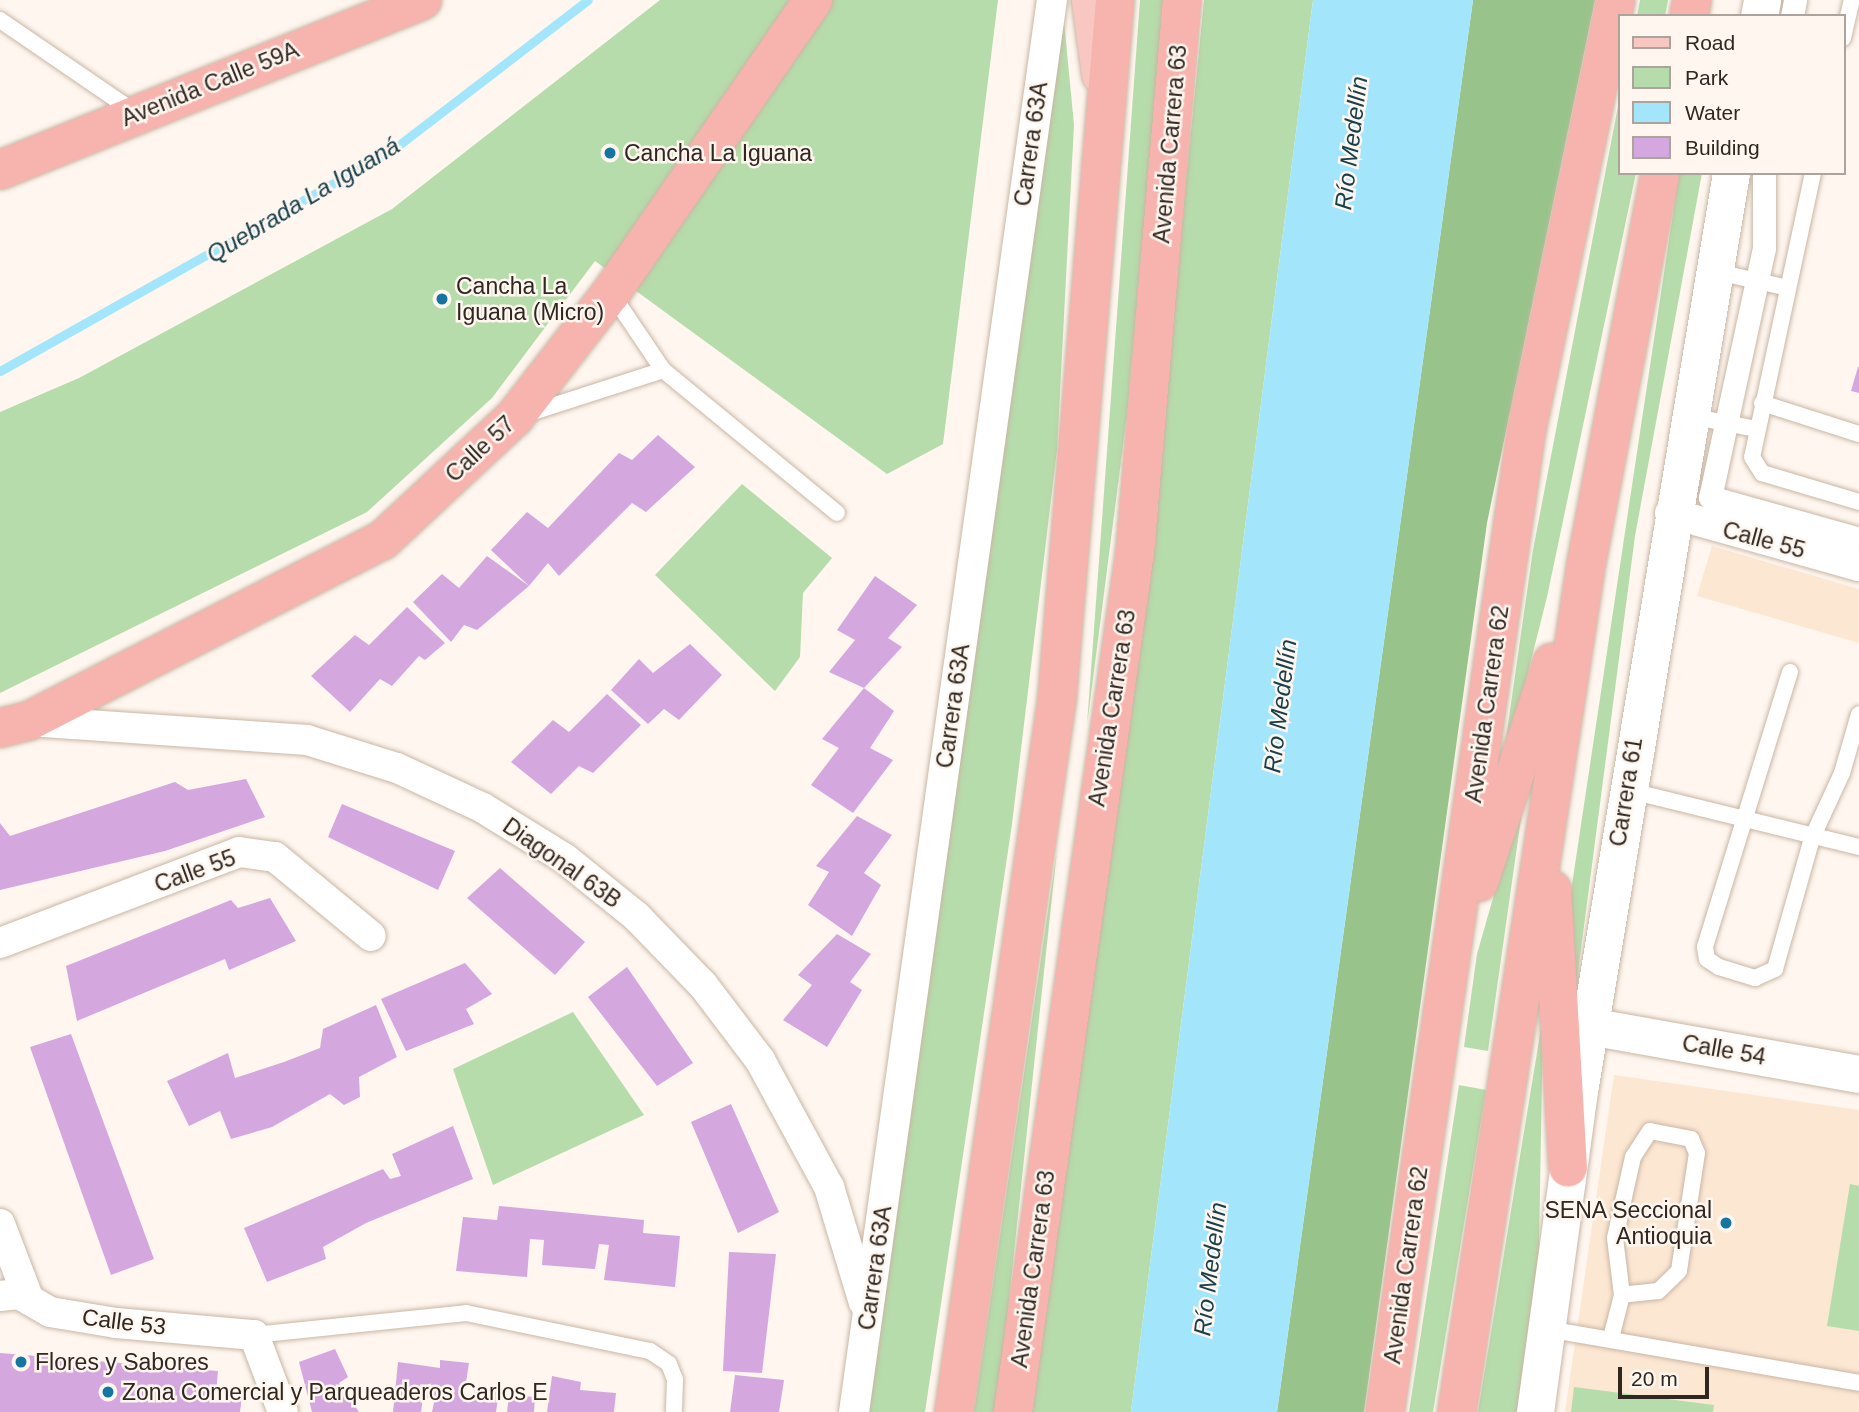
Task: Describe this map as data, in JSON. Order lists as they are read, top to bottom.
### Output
{
  "streets": {
    "highway": [
      "Avenida Calle 59A",
      "Avenida Carrera 63",
      "Calle 57",
      "Avenida Carrera 62"
    ],
    "street": [
      "Carrera 63A",
      "Calle 55",
      "Carrera 61",
      "Diagonal 63B",
      "Calle 54",
      "Calle 53"
    ]
  },
  "crossings": [
    ["Carrera 63A", "Diagonal 63B"],
    ["Calle 57", "Diagonal 63B"],
    ["Calle 55", "Carrera 61"],
    ["Carrera 61", "Calle 54"]
  ],
  "water": ["Río Medellín", "Quebrada La Iguaná"],
  "places": [
    "Cancha La Iguana",
    "Cancha La Iguana (Micro)",
    "SENA Seccional Antioquia",
    "Flores y Sabores",
    "Zona Comercial y Parqueaderos Carlos E"
  ],
  "legend": [
    "Road",
    "Park",
    "Water",
    "Building"
  ],
  "scale_bar": "20 m"
}
